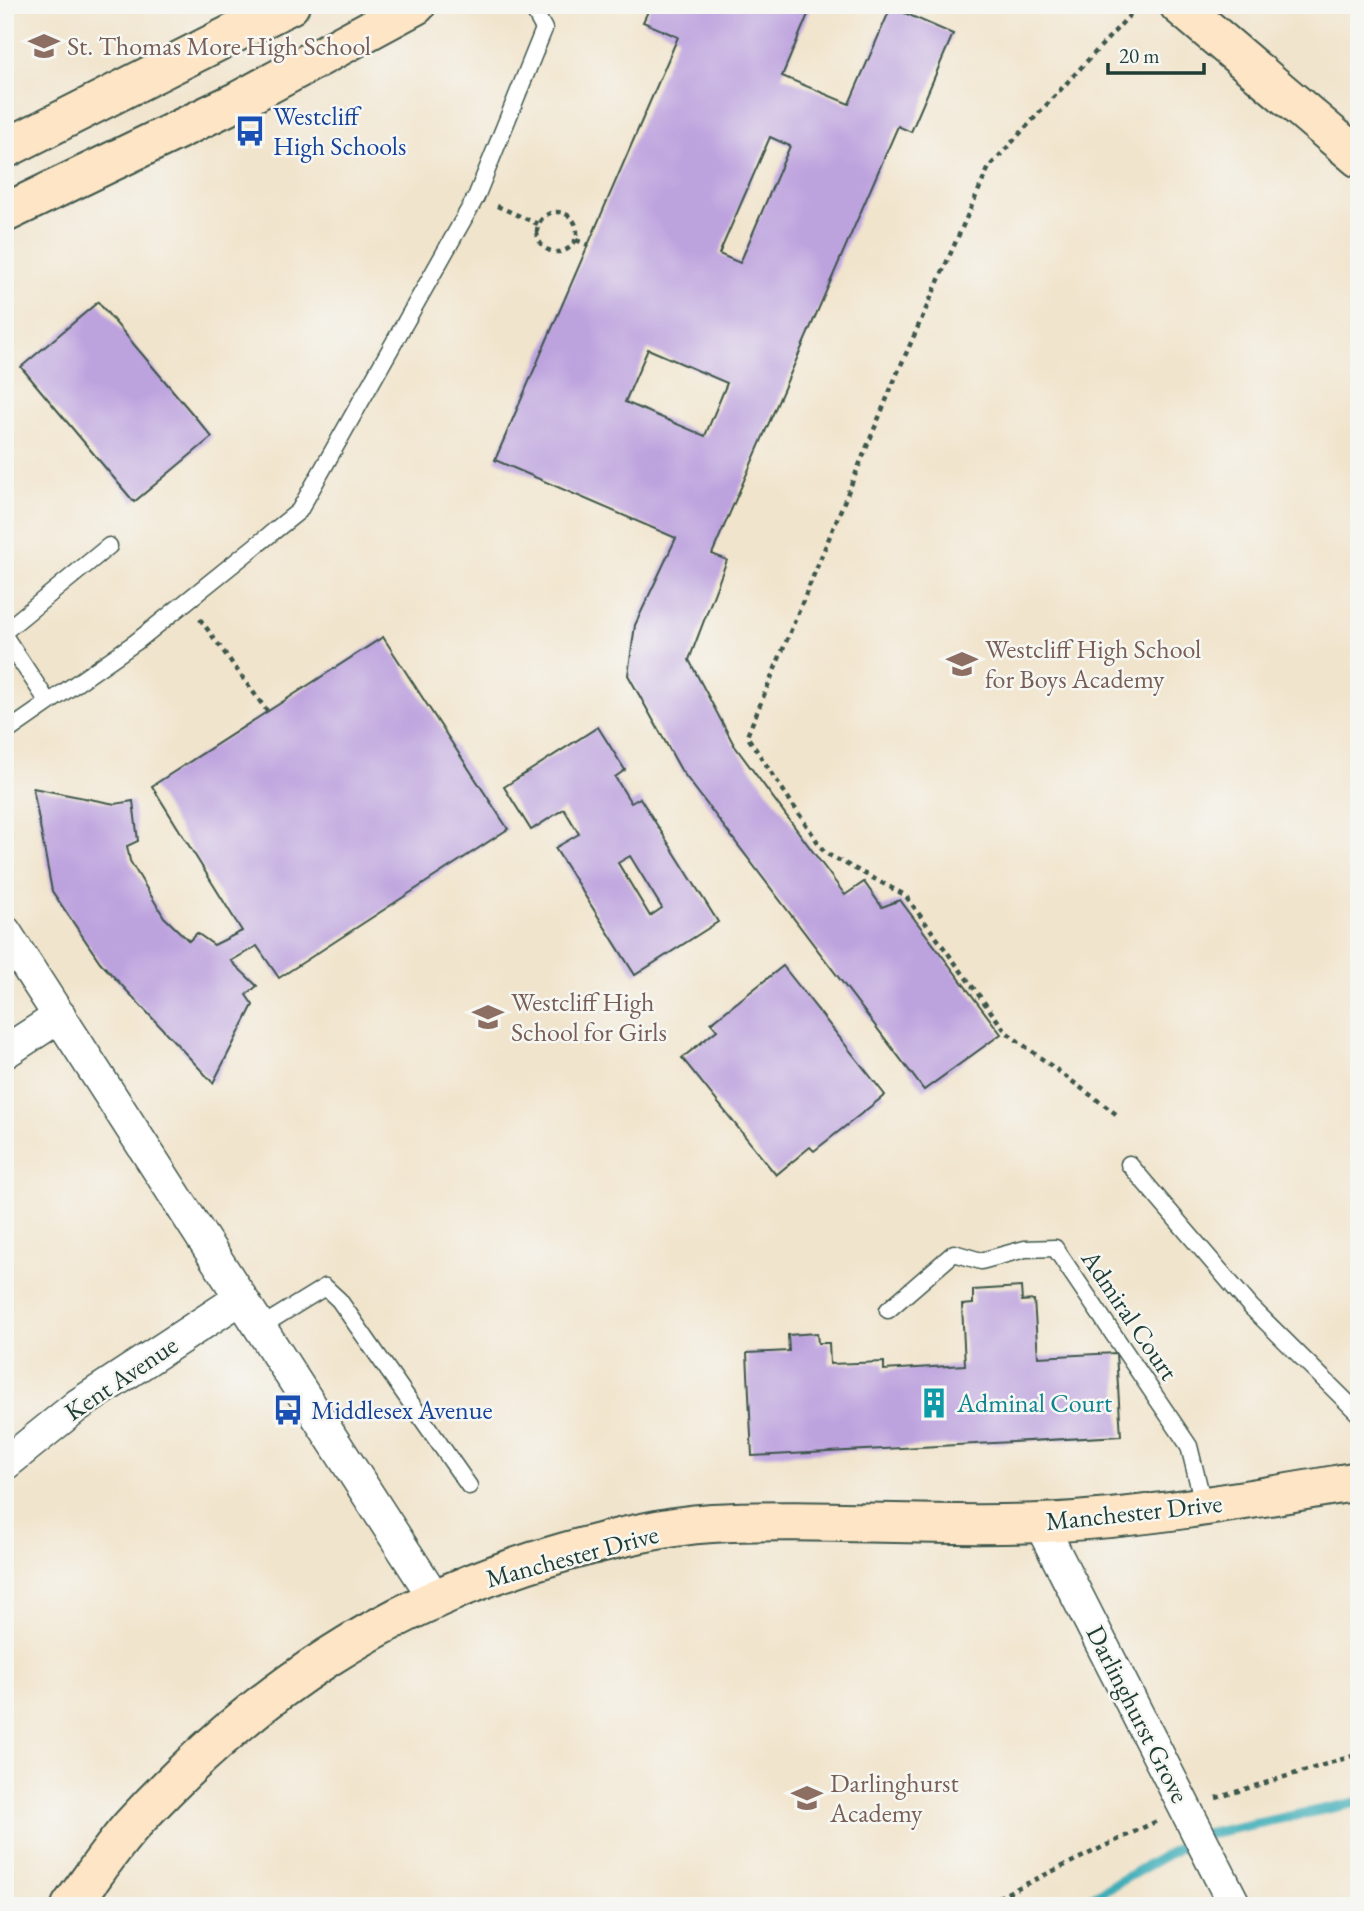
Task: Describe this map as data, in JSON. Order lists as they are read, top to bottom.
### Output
{
  "streets": {
    "street": ["Kent Avenue", "Manchester Drive", "Darlinghurst Grove"],
    "lane": ["Admiral Court"]
  },
  "crossings": [
    ["Admiral Court", "Manchester Drive"],
    ["Manchester Drive", "Darlinghurst Grove"]
  ],
  "places": {
    "school or university": [
      "St. Thomas More High School",
      "Westcliff High School for Boys Academy",
      "Westcliff High School for Girls",
      "Darlinghurst Academy"
    ],
    "bus stop": ["Westcliff High Schools", "Middlesex Avenue"],
    "building": ["Adminal Court"]
  },
  "scale_bar": "20 m"
}
